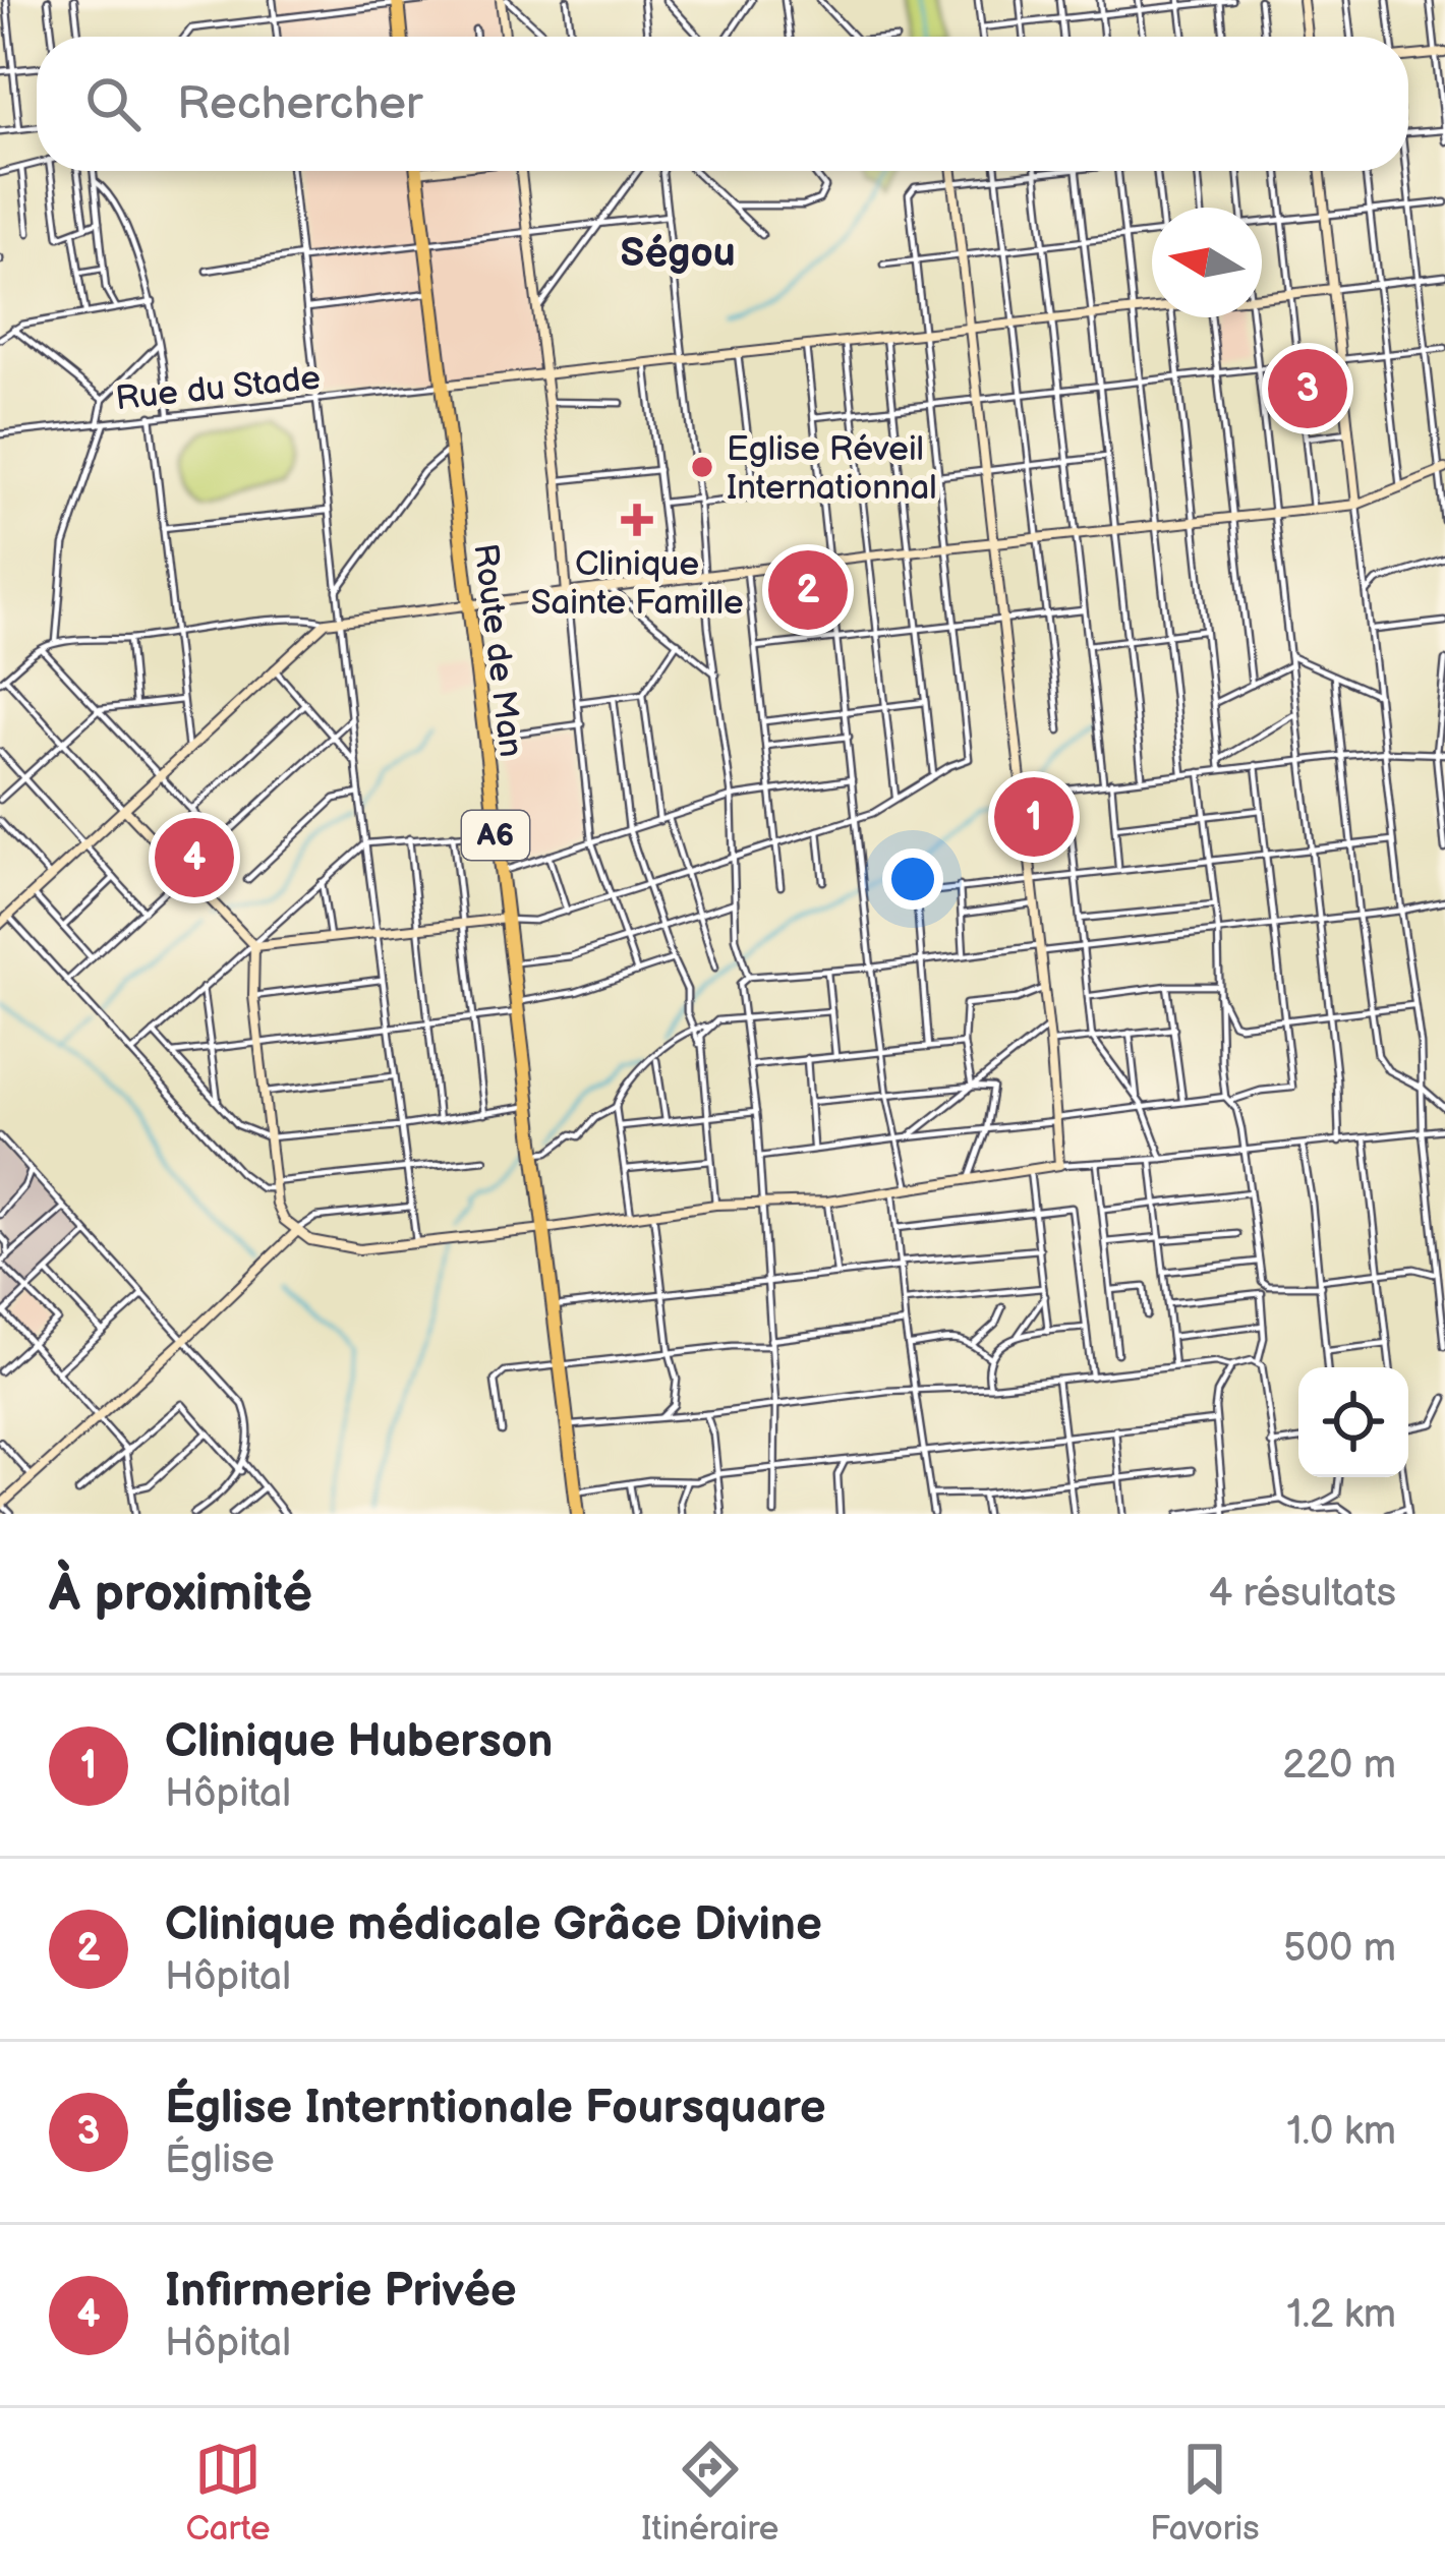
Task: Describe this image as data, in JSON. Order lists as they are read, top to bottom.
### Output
{
  "streets": {
    "highway": ["Route de Man", "A6"],
    "street": ["Rue du Stade"]
  },
  "crossings": [
    ["Rue du Stade", "Route de Man"]
  ],
  "districts": ["Ségou"],
  "places": {
    "other": ["Eglise Réveil Internationnal"],
    "health": ["Clinique Sainte Famille"]
  },
  "north": "left",
  "page": {
    "search": "Rechercher",
    "pins": [
      "3",
      "2",
      "1",
      "4"
    ],
    "heading": ["À proximité", "4 résultats"],
    "list": [
      {
        "mark": "1",
        "name": "Clinique Huberson",
        "note": "Hôpital",
        "value": "220 m"
      },
      {
        "mark": "2",
        "name": "Clinique médicale Grâce Divine",
        "note": "Hôpital",
        "value": "500 m"
      },
      {
        "mark": "3",
        "name": "Église Interntionale Foursquare",
        "note": "Église",
        "value": "1.0 km"
      },
      {
        "mark": "4",
        "name": "Infirmerie Privée",
        "note": "Hôpital",
        "value": "1.2 km"
      }
    ],
    "nav": ["Carte", "Itinéraire", "Favoris"]
  }
}
